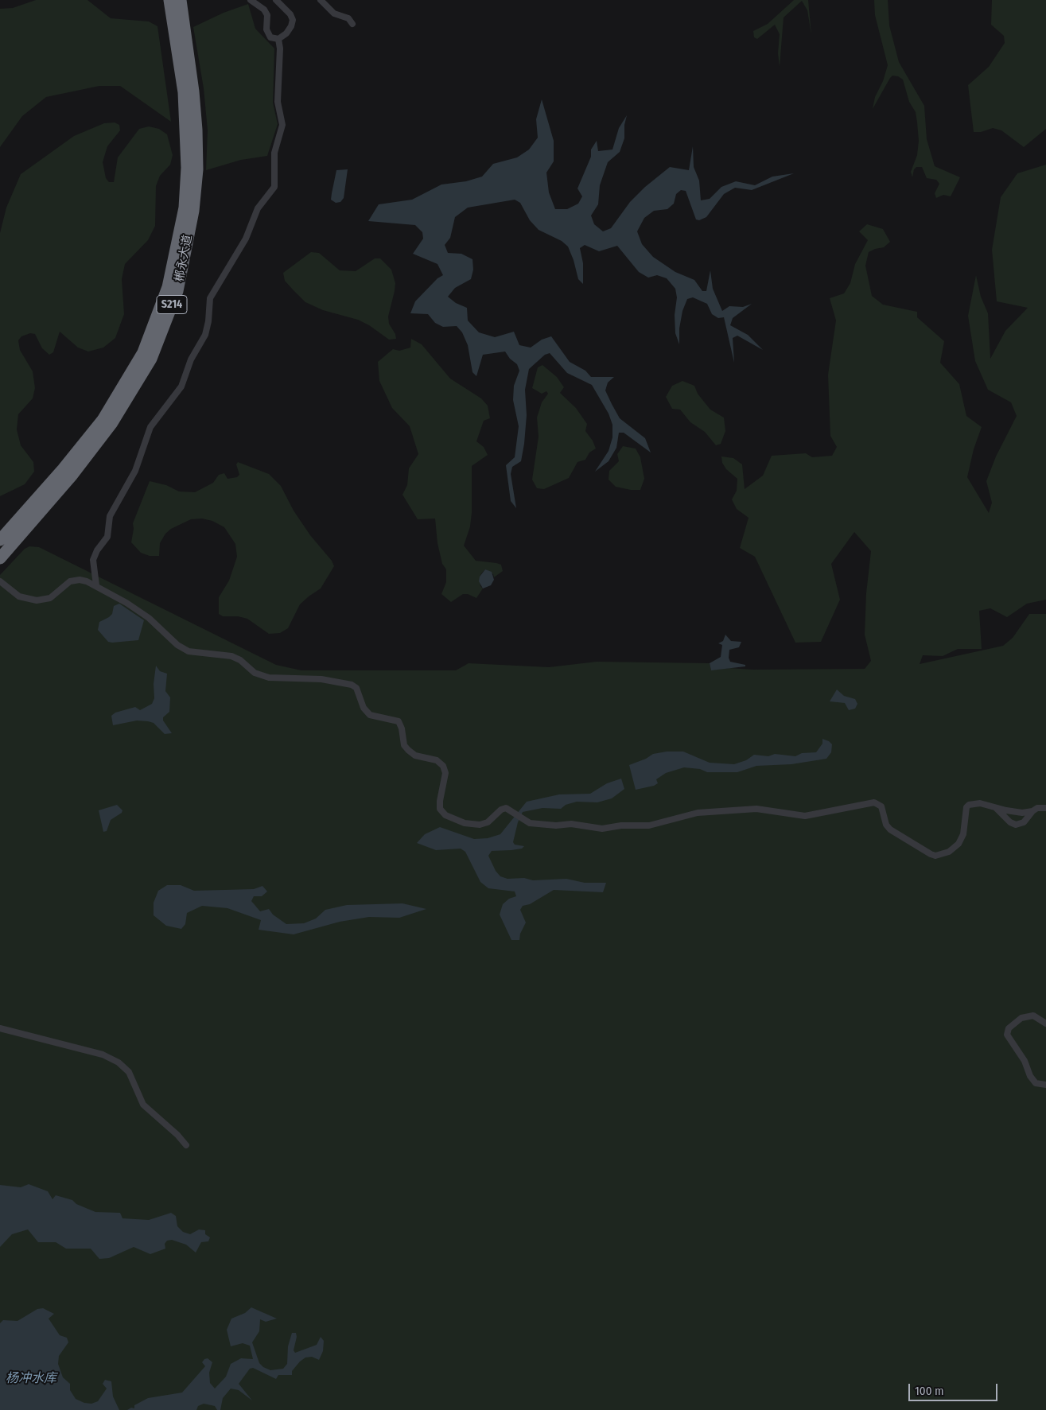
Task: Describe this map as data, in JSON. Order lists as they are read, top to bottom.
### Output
{
  "streets": {
    "highway": ["郴永大道", "S214"]
  },
  "water": ["杨冲水库"],
  "scale_bar": "100 m"
}
